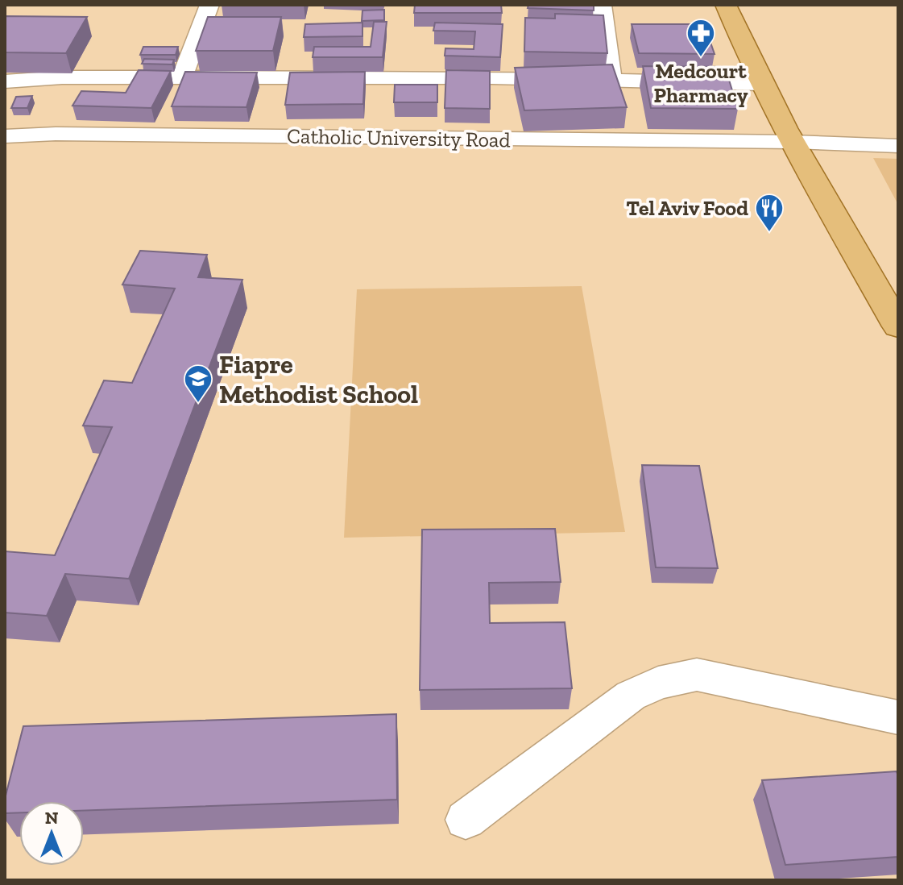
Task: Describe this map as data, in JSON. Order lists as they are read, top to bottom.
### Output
{
  "streets": {
    "street": ["Catholic University Road"]
  },
  "places": {
    "pharmacy": ["Medcourt Pharmacy"],
    "restaurant": ["Tel Aviv Food"],
    "school or university": ["Fiapre Methodist School"]
  },
  "north": "top"
}
